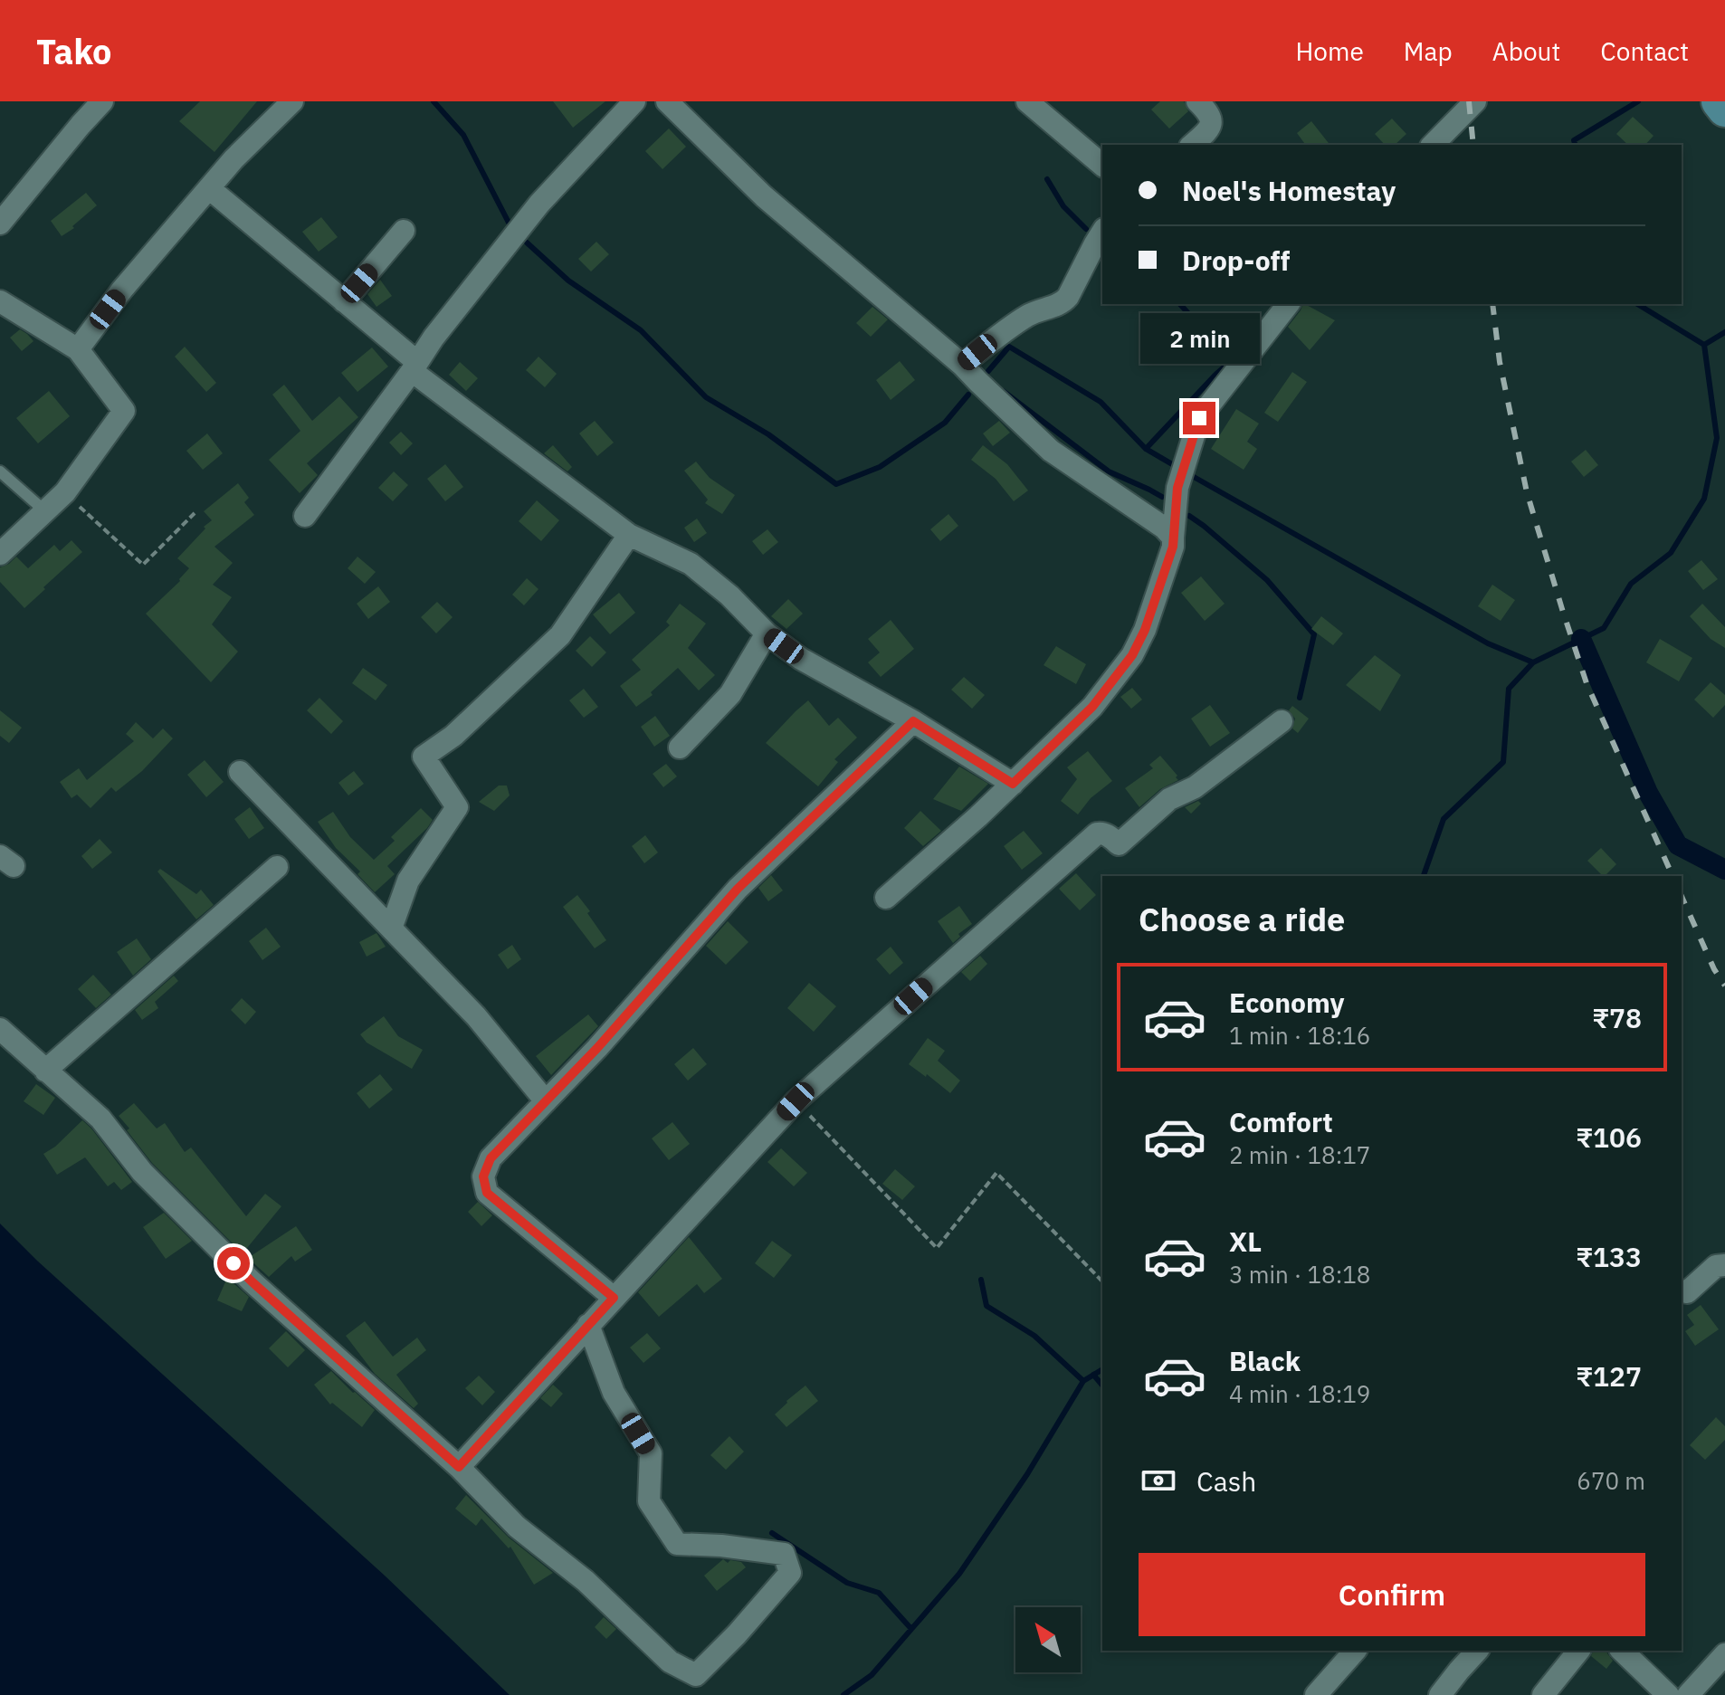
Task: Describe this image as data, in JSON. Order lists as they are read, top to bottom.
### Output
{
  "north": "top left",
  "page": {
    "header": "Tako",
    "nav": [
      "Home",
      "Map",
      "About",
      "Contact"
    ],
    "banner": ["Noel's Homestay", "Drop-off"],
    "bubble": "2 min",
    "heading": "Choose a ride",
    "list": [
      {
        "name": "Economy",
        "note": "1 min · 18:16",
        "value": "₹78"
      },
      {
        "name": "Comfort",
        "note": "2 min · 18:17",
        "value": "₹106"
      },
      {
        "name": "XL",
        "note": "3 min · 18:18",
        "value": "₹133"
      },
      {
        "name": "Black",
        "note": "4 min · 18:19",
        "value": "₹127"
      }
    ],
    "pay": ["Cash", "670 m"],
    "buttons": "Confirm"
  }
}
